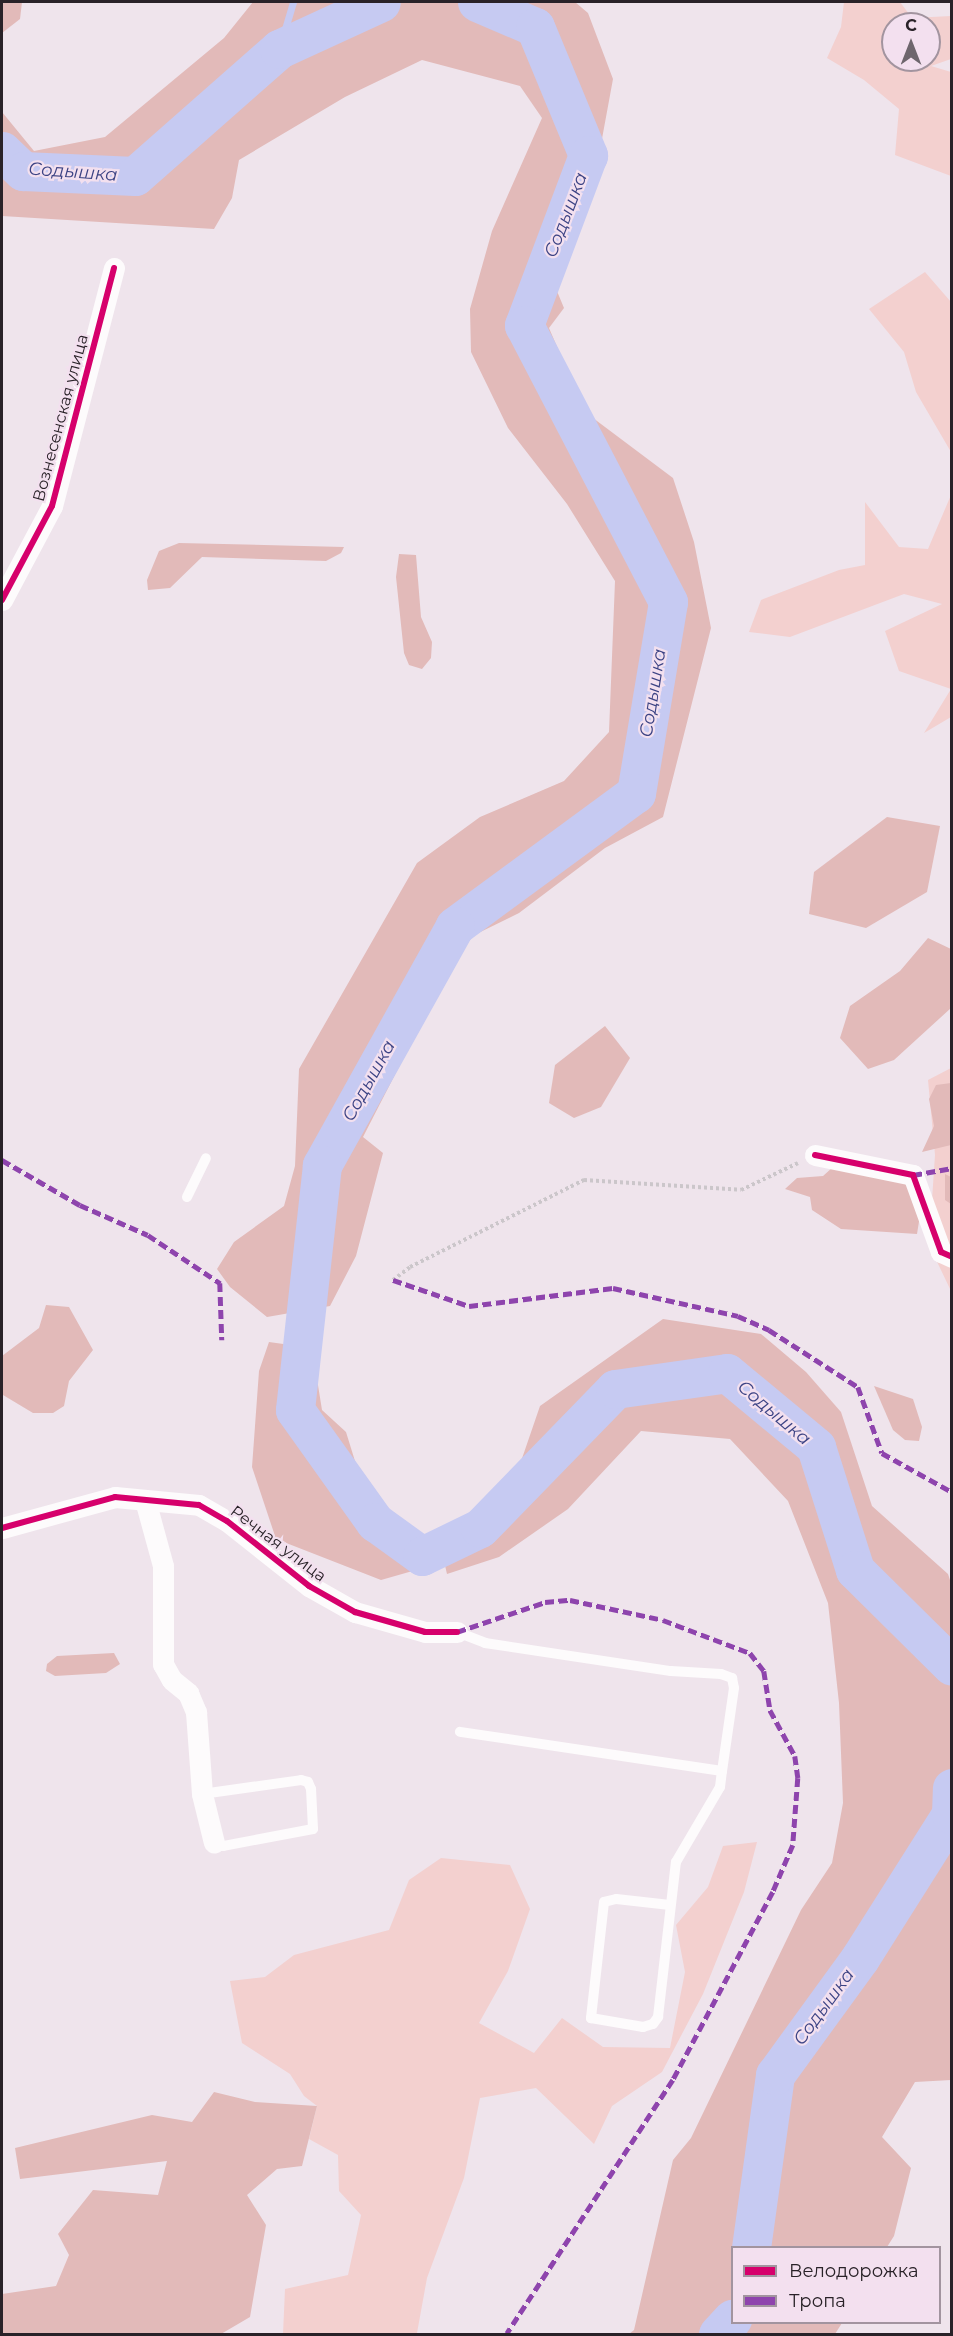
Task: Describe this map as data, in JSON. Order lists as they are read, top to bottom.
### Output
{
  "streets": {
    "street": ["Вознесенская улица", "Речная улица"]
  },
  "water": ["Содышка"],
  "legend": ["Велодорожка", "Тропа"],
  "north": "top"
}
